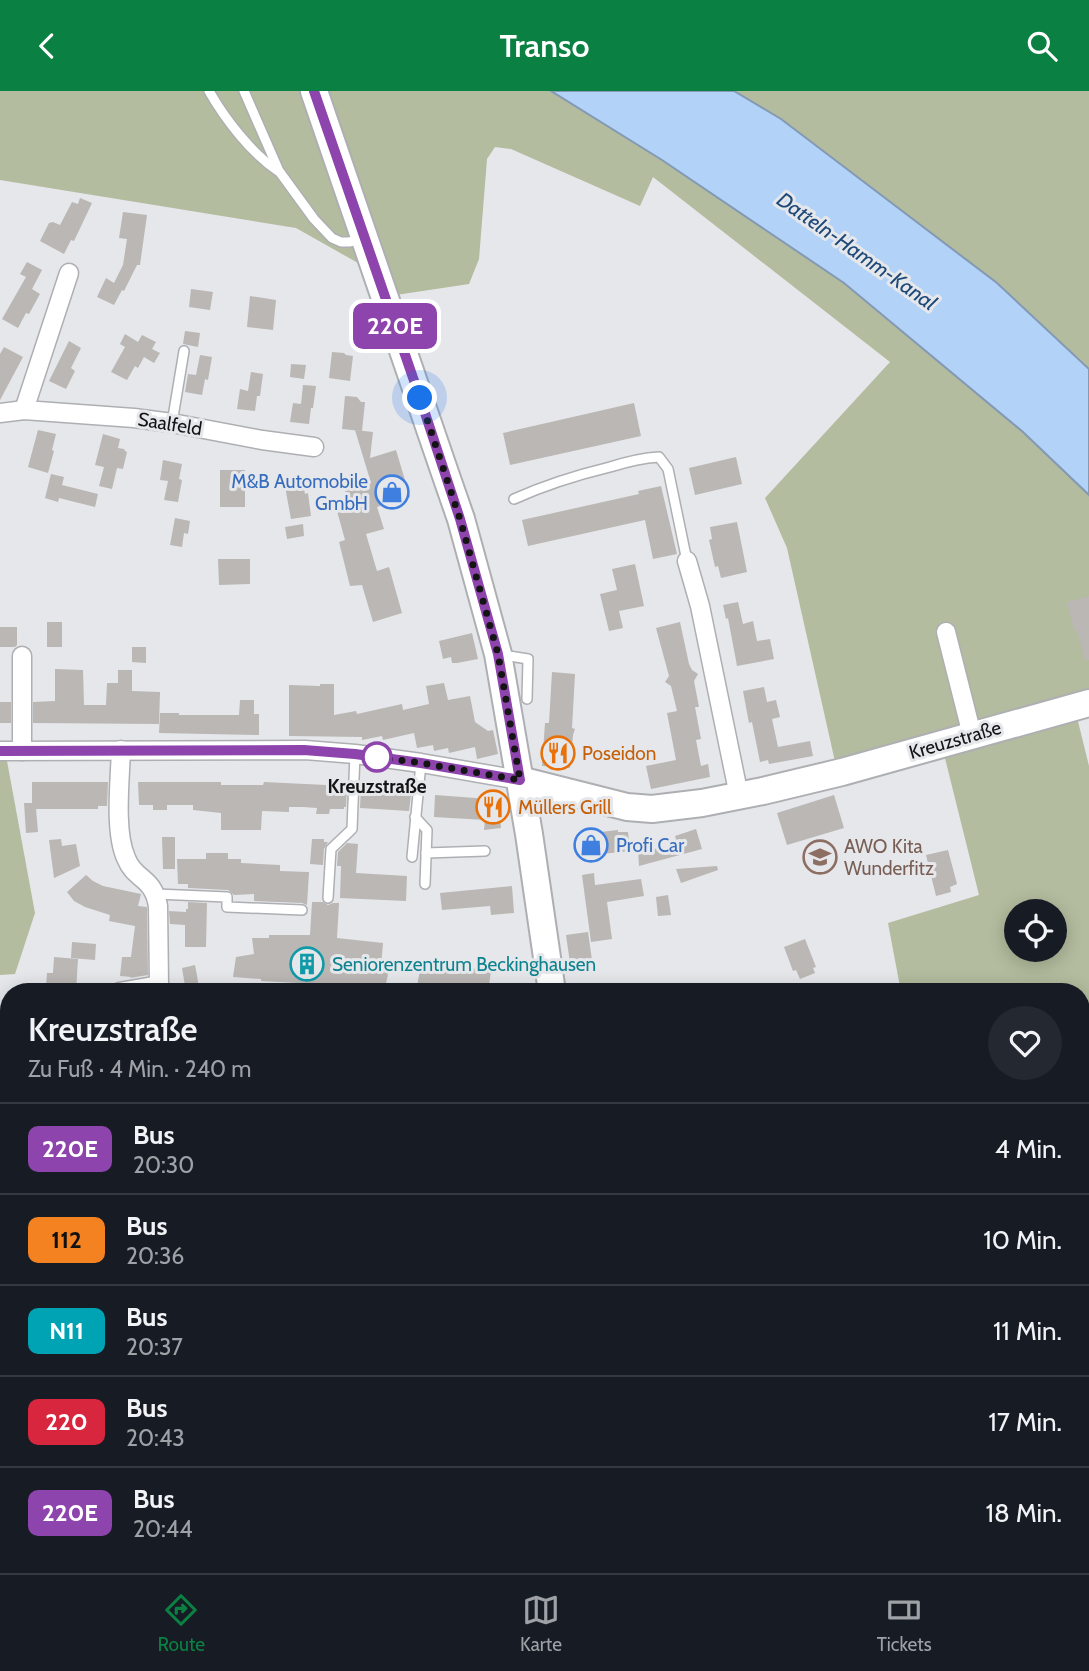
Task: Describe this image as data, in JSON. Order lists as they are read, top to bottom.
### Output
{
  "streets": {
    "main road": ["Kreuzstraße"],
    "street": ["Saalfeld"]
  },
  "water": ["Datteln-Hamm-Kanal"],
  "places": {
    "shop": ["M&B Automobile GmbH", "Profi Car"],
    "restaurant": ["Poseidon", "Müllers Grill"],
    "other": ["Kreuzstraße"],
    "school or university": ["AWO Kita Wunderfitz"],
    "building": ["Seniorenzentrum Beckinghausen"]
  },
  "lines": ["bus line 220E"],
  "page": {
    "header": "Transo",
    "on_map": "220E",
    "heading": ["Kreuzstraße", "Zu Fuß · 4 Min. · 240 m"],
    "list": [
      {
        "mark": "220E",
        "name": "Bus",
        "note": "20:30",
        "value": "4 Min."
      },
      {
        "mark": "112",
        "name": "Bus",
        "note": "20:36",
        "value": "10 Min."
      },
      {
        "mark": "N11",
        "name": "Bus",
        "note": "20:37",
        "value": "11 Min."
      },
      {
        "mark": "220",
        "name": "Bus",
        "note": "20:43",
        "value": "17 Min."
      },
      {
        "mark": "220E",
        "name": "Bus",
        "note": "20:44",
        "value": "18 Min."
      }
    ],
    "tabs": ["Route", "Karte", "Tickets"]
  }
}
